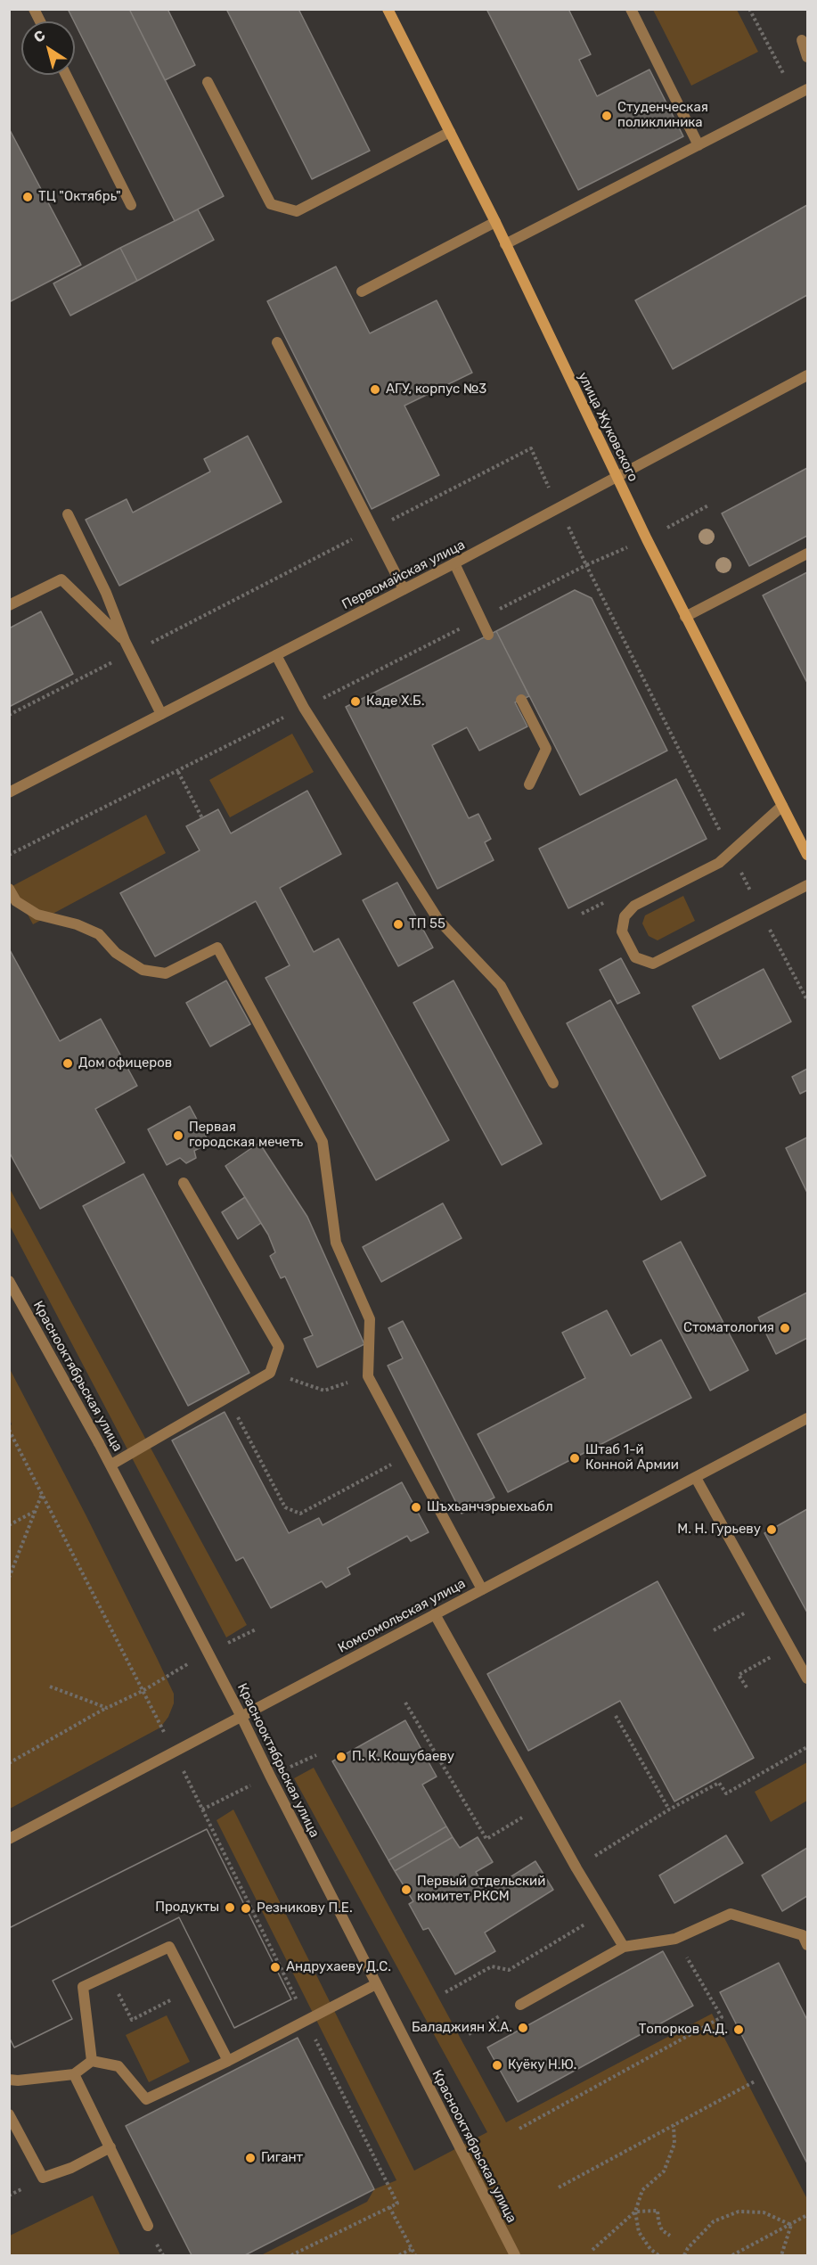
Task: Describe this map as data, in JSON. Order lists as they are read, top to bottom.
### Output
{
  "streets": {
    "street": [
      "улица Жуковского",
      "Первомайская улица",
      "Краснооктябрьская улица",
      "Комсомольская улица"
    ]
  },
  "crossings": [
    ["улица Жуковского", "Первомайская улица"],
    ["Краснооктябрьская улица", "Комсомольская улица"]
  ],
  "places": [
    "Студенческая поликлиника",
    "ТЦ \"Октябрь\"",
    "АГУ, корпус №3",
    "Каде Х.Б.",
    "ТП 55",
    "Дом офицеров",
    "Первая городская мечеть",
    "Стоматология",
    "Штаб 1-й Конной Армии",
    "Шъхьанчэрыехьабл",
    "М. Н. Гурьеву",
    "П. К. Кошубаеву",
    "Первый отдельский комитет РКСМ",
    "Продукты",
    "Резникову П.Е.",
    "Андрухаеву Д.С.",
    "Баладжиян Х.А.",
    "Топорков А.Д.",
    "Куёку Н.Ю.",
    "Гигант"
  ],
  "north": "top left"
}
